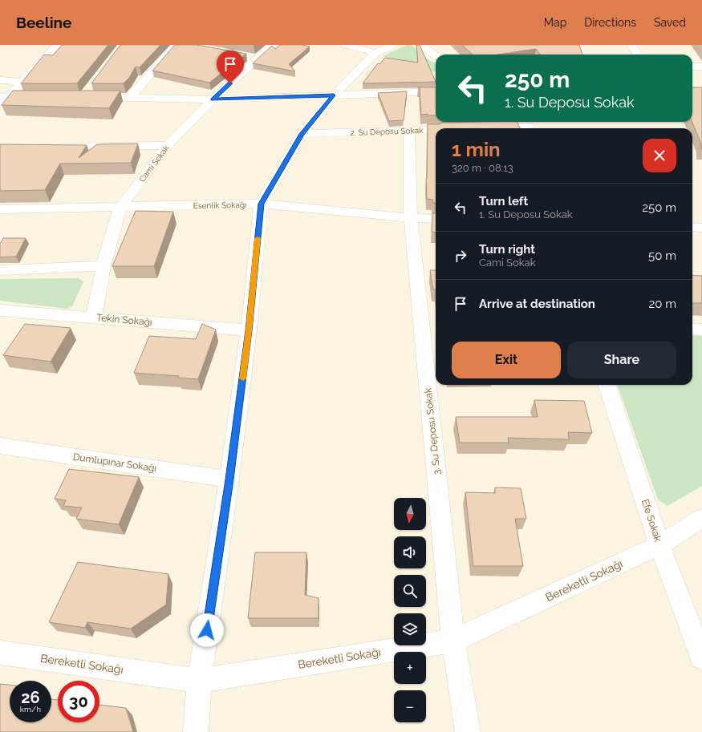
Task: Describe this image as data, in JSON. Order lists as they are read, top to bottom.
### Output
{
  "streets": {
    "street": [
      "2. Su Deposu Sokak",
      "Cami Sokak",
      "Esenlik Sokağı",
      "Tekin Sokağı",
      "3. Su Deposu Sokak",
      "Dumlupınar Sokağı",
      "Efe Sokak",
      "Bereketli Sokağı"
    ]
  },
  "crossings": [
    ["2. Su Deposu Sokak", "3. Su Deposu Sokak"],
    ["Cami Sokak", "Esenlik Sokağı"],
    ["Cami Sokak", "Tekin Sokağı"],
    ["Esenlik Sokağı", "3. Su Deposu Sokak"],
    ["3. Su Deposu Sokak", "Bereketli Sokağı"],
    ["Efe Sokak", "Bereketli Sokağı"]
  ],
  "north": "bottom",
  "page": {
    "header": "Beeline",
    "nav": ["Map", "Directions", "Saved"],
    "turn": ["250 m", "1. Su Deposu Sokak"],
    "heading": ["1 min", "320 m · 08:13"],
    "list": [
      {
        "name": "Turn left",
        "note": "1. Su Deposu Sokak",
        "value": "250 m"
      },
      {
        "name": "Turn right",
        "note": "Cami Sokak",
        "value": "50 m"
      },
      {
        "name": "Arrive at destination",
        "value": "20 m"
      }
    ],
    "buttons": ["Exit", "Share"],
    "map_buttons": ["+", "−"],
    "speed": "26 km/h",
    "limit": "30"
  }
}
